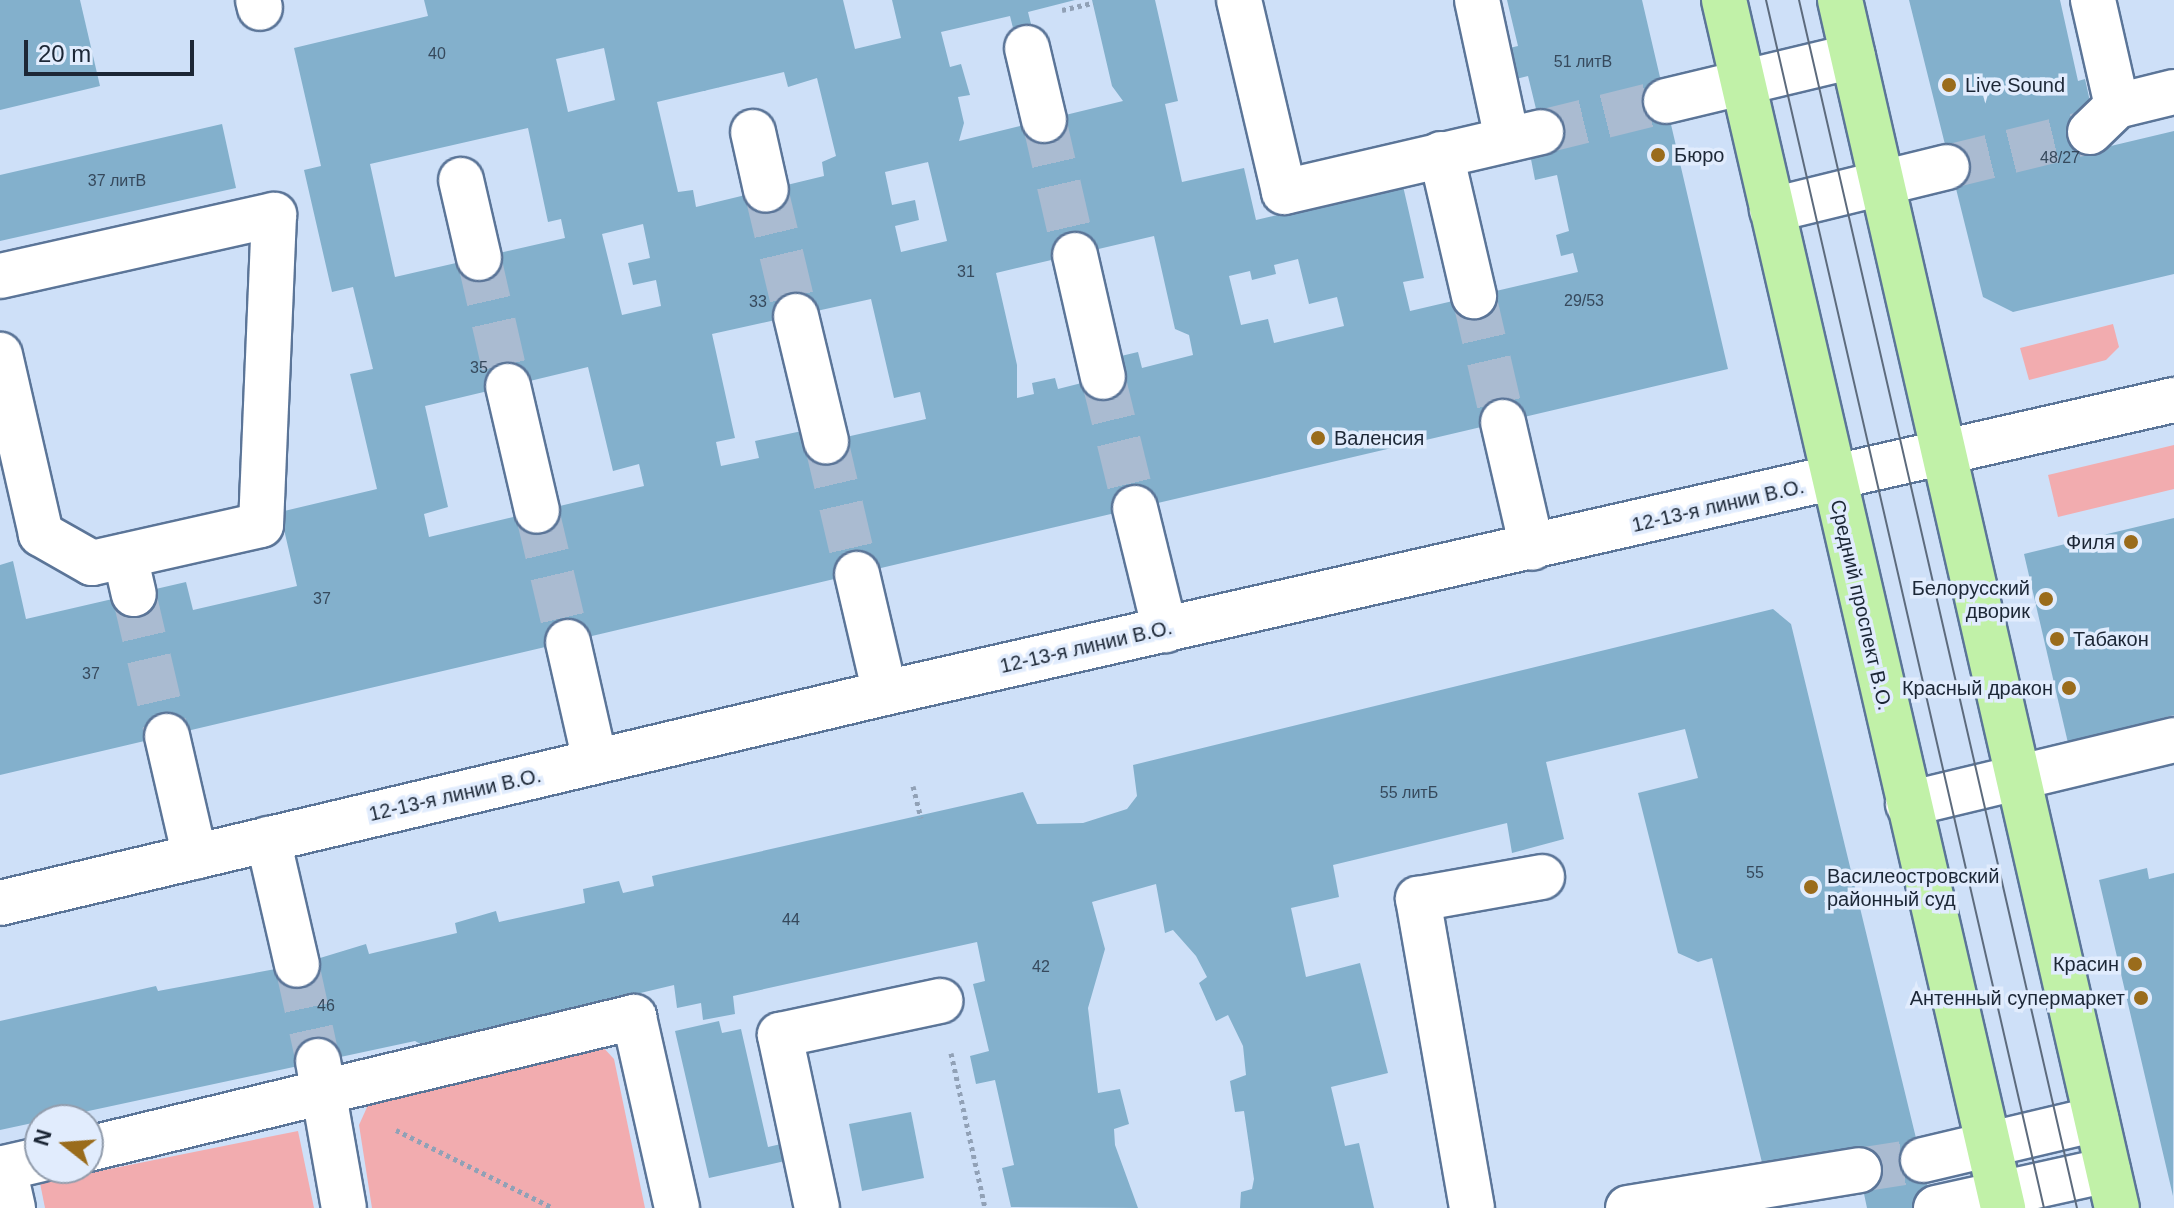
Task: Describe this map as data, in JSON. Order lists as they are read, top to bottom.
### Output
{
  "streets": {
    "main road": ["Средний проспект В.О."],
    "street": ["12-13-я линии В.О."]
  },
  "crossings": [
    ["12-13-я линии В.О.", "Средний проспект В.О."]
  ],
  "places": [
    "Live Sound",
    "Бюро",
    "Валенсия",
    "Филя",
    "Белорусский дворик",
    "Табакон",
    "Красный дракон",
    "Василеостровский районный суд",
    "Красин",
    "Антенный супермаркет"
  ],
  "house_numbers": [
    "40",
    "51 литВ",
    "48/27",
    "37 литВ",
    "31",
    "29/53",
    "33",
    "35",
    "37",
    "37",
    "55 литБ",
    "55",
    "44",
    "42",
    "46"
  ],
  "scale_bar": "20 m",
  "north": "left"
}
